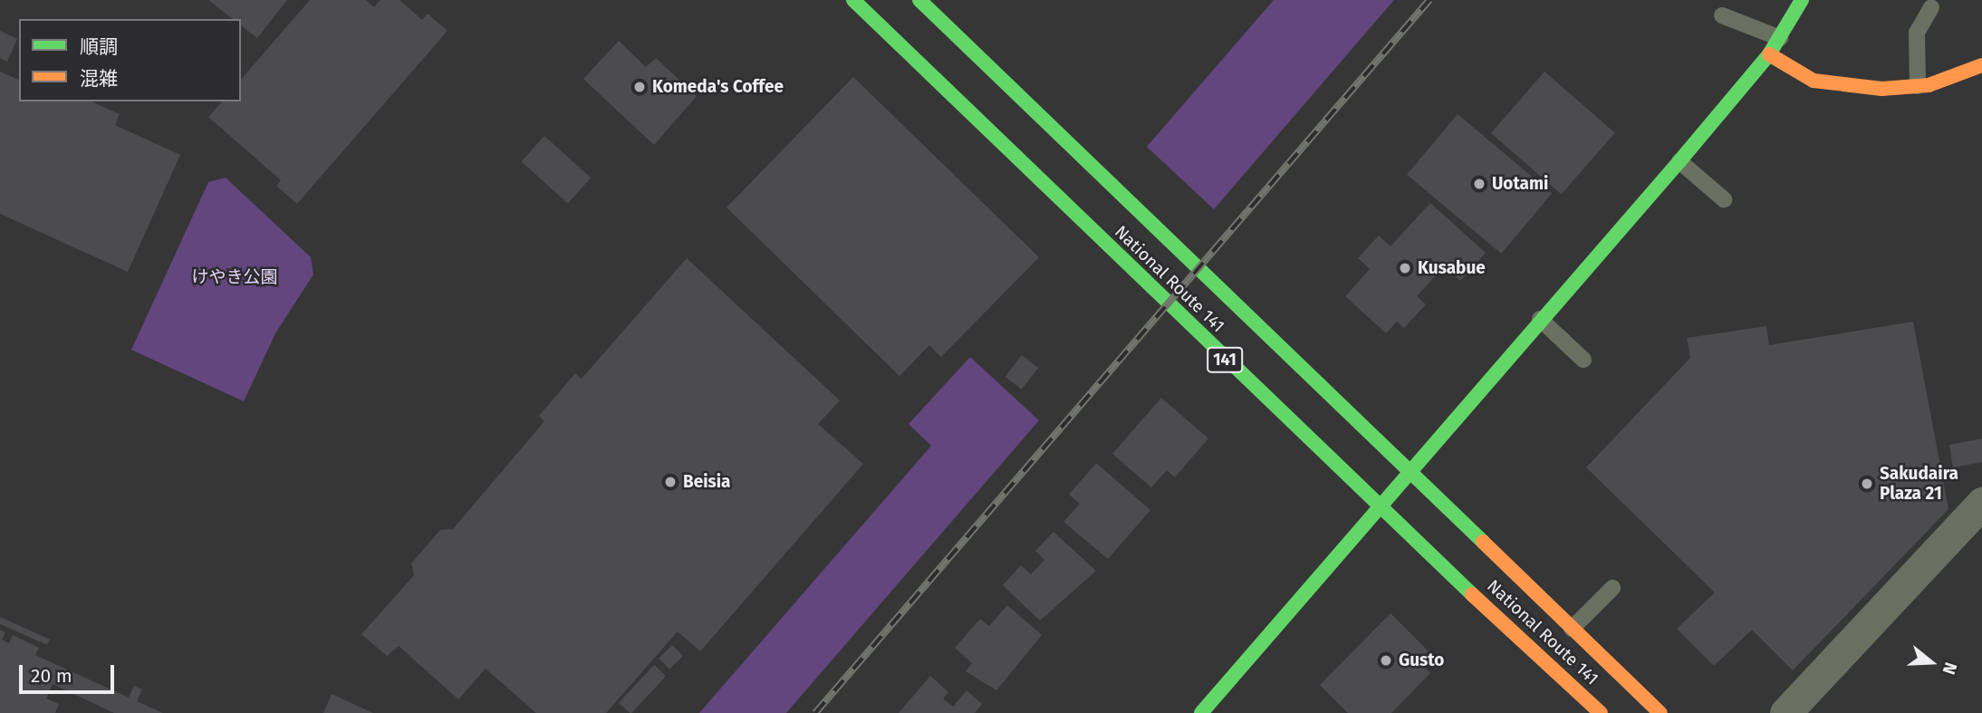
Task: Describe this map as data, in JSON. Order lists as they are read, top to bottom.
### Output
{
  "streets": {
    "main road": ["National Route 141", "141"]
  },
  "parks": ["けやき公園"],
  "places": [
    "Komeda's Coffee",
    "Uotami",
    "Kusabue",
    "Beisia",
    "Sakudaira Plaza 21",
    "Gusto"
  ],
  "legend": ["順調", "混雑"],
  "scale_bar": "20 m",
  "north": "right"
}
